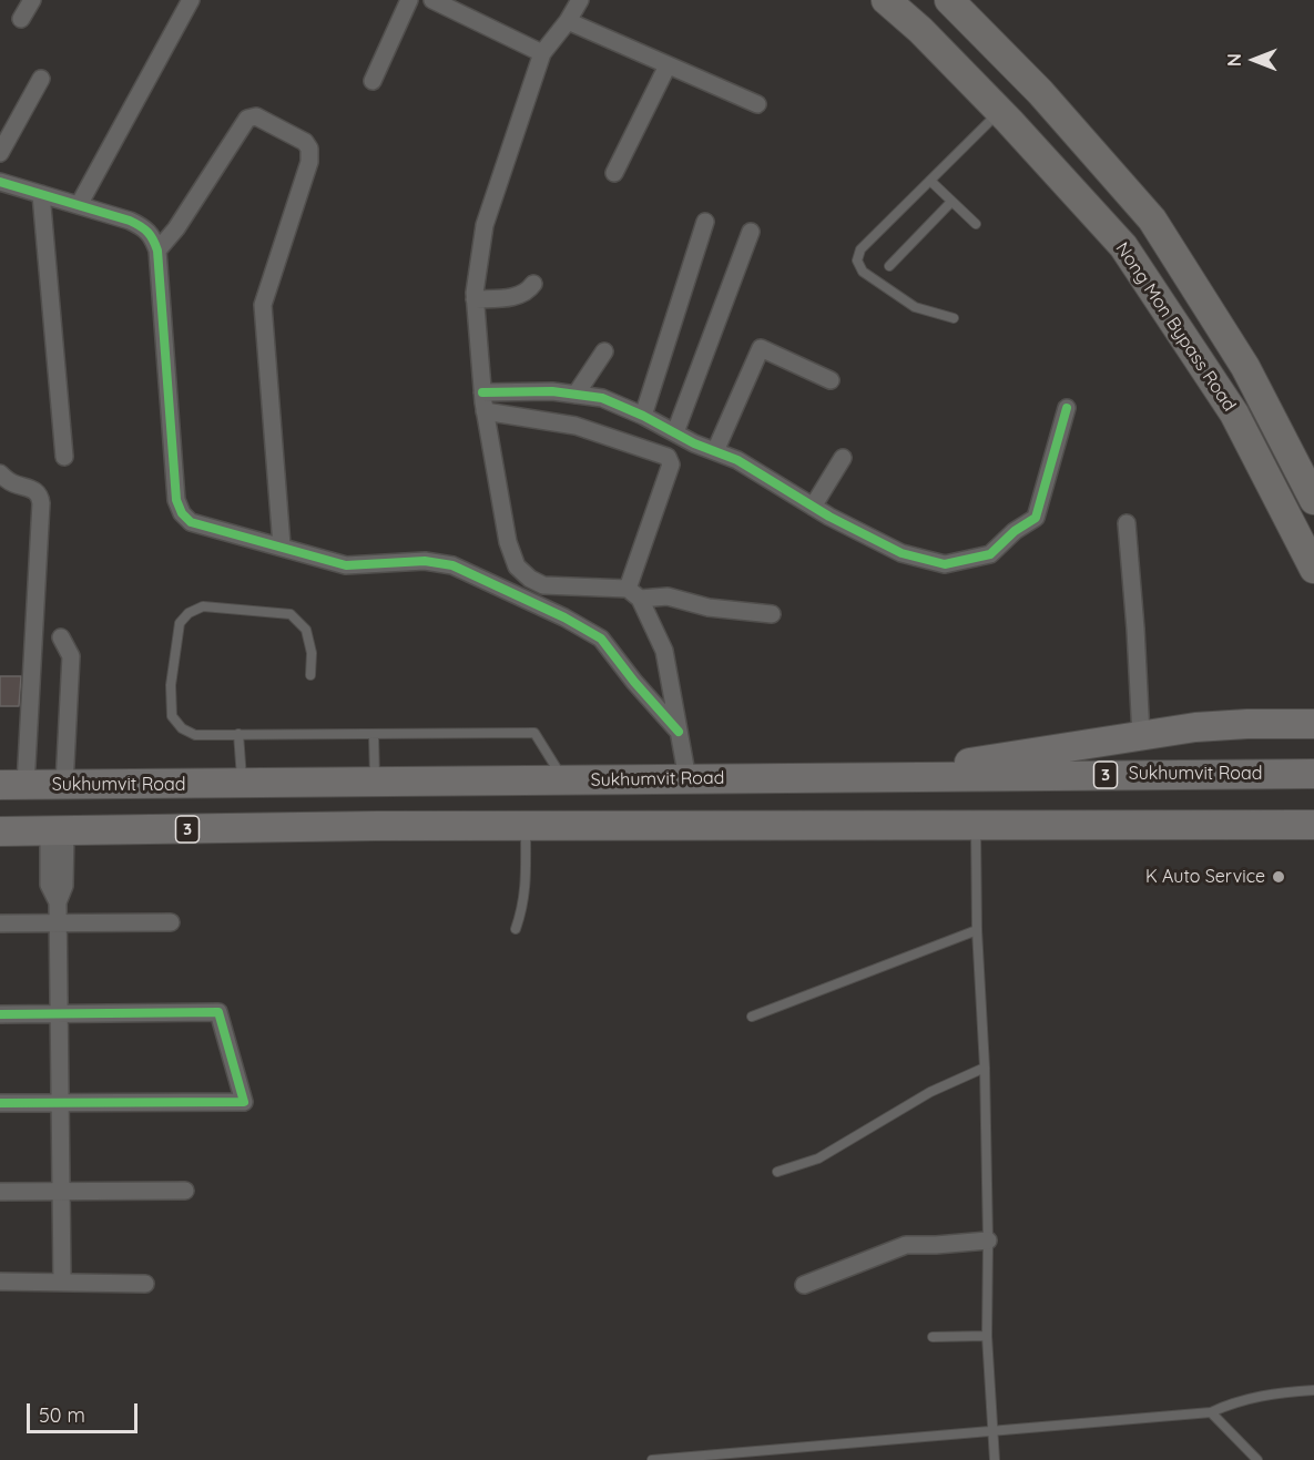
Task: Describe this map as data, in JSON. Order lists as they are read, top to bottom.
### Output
{
  "streets": {
    "highway": ["Nong Mon Bypass Road"],
    "main road": ["Sukhumvit Road", "3"]
  },
  "places": ["K Auto Service"],
  "scale_bar": "50 m",
  "north": "left"
}
